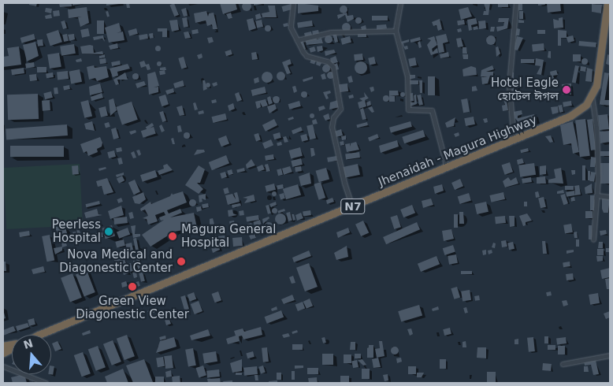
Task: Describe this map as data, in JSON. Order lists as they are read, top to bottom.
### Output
{
  "streets": {
    "highway": ["Jhenaidah - Magura Highway", "N7"]
  },
  "places": [
    "Hotel Eagle হোটেল ঈগল",
    "Peerless Hospital",
    "Magura General Hospital",
    "Nova Medical and Diagonestic Center",
    "Green View Diagonestic Center"
  ],
  "north": "top"
}
